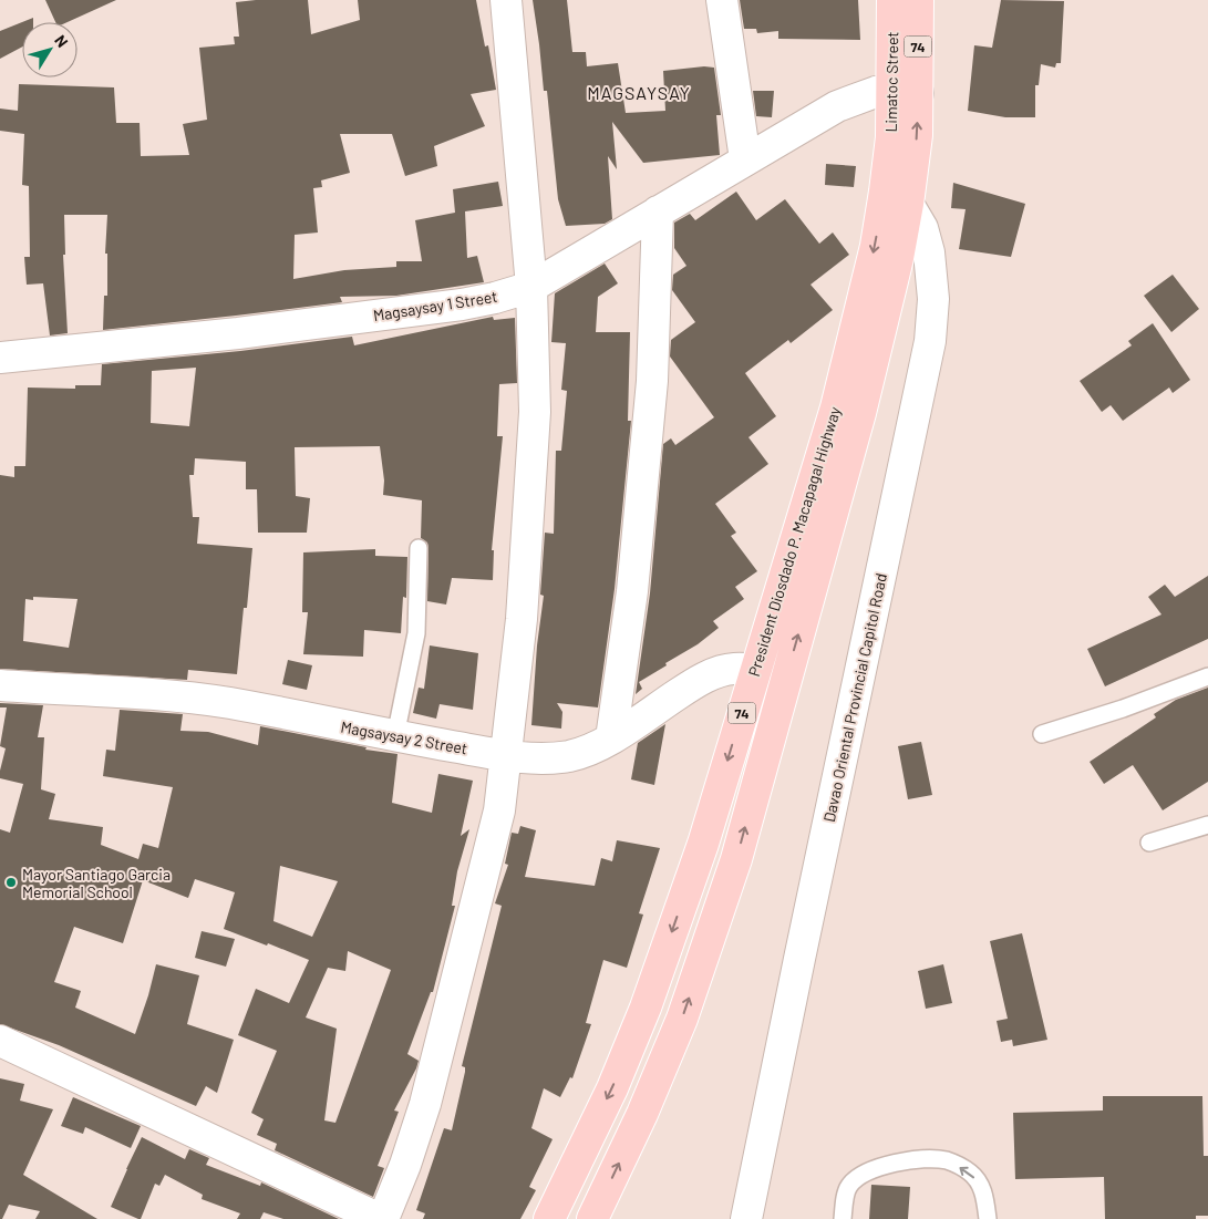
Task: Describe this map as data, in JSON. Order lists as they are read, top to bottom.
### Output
{
  "streets": {
    "main road": ["74", "Limatoc Street", "President Diosdado P. Macapagal Highway"],
    "street": ["Magsaysay 1 Street", "Davao Oriental Provincial Capitol Road", "Magsaysay 2 Street"]
  },
  "crossings": [
    ["Limatoc Street", "Magsaysay 1 Street"],
    ["Limatoc Street", "President Diosdado P. Macapagal Highway"],
    ["Limatoc Street", "Davao Oriental Provincial Capitol Road"],
    ["President Diosdado P. Macapagal Highway", "Davao Oriental Provincial Capitol Road"],
    ["President Diosdado P. Macapagal Highway", "Magsaysay 2 Street"]
  ],
  "districts": ["MAGSAYSAY"],
  "places": ["Mayor Santiago Garcia Memorial School"],
  "north": "top right"
}
